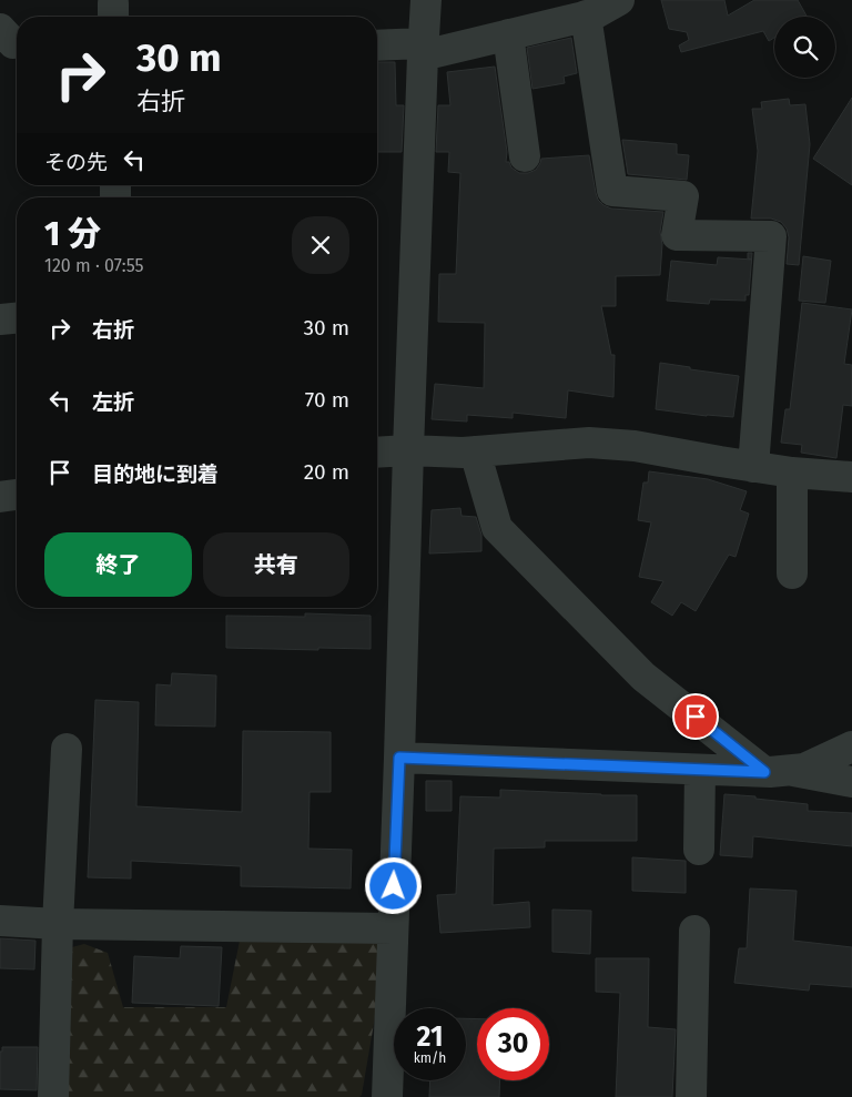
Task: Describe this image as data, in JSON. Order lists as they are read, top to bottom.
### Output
{
  "page": {
    "turn": ["30 m", "右折"],
    "then": "その先",
    "heading": ["1 分", "120 m · 07:55"],
    "list": [
      {
        "name": "右折",
        "value": "30 m"
      },
      {
        "name": "左折",
        "value": "70 m"
      },
      {
        "name": "目的地に到着",
        "value": "20 m"
      }
    ],
    "buttons": ["終了", "共有"],
    "speed": "21 km/h",
    "limit": "30"
  }
}
